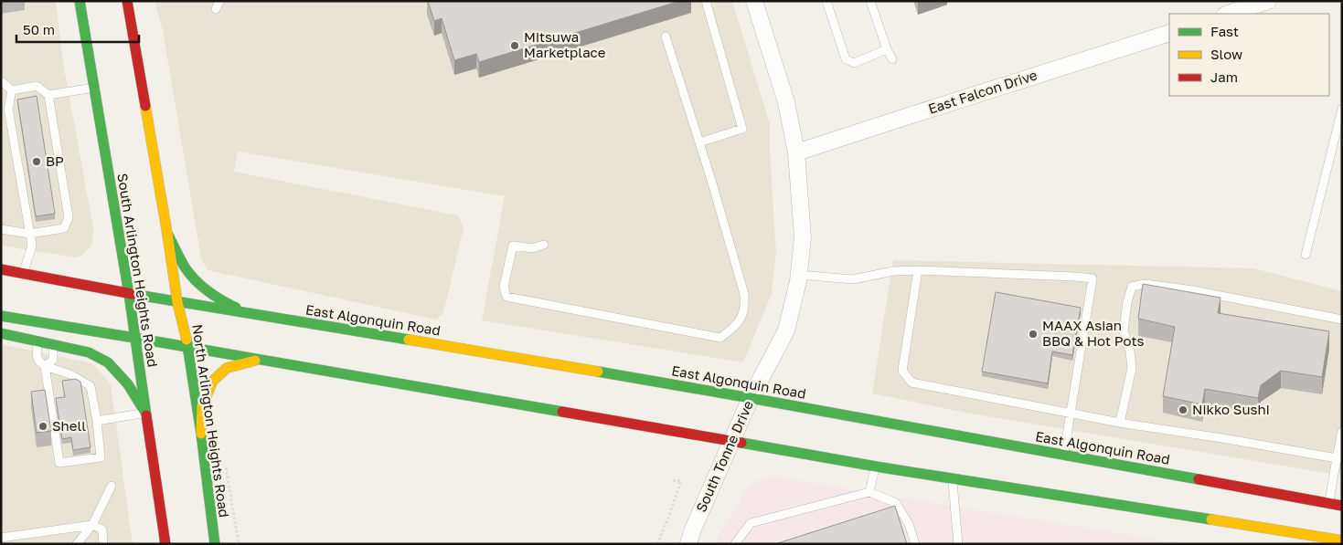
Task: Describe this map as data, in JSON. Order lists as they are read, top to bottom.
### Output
{
  "streets": {
    "main road": ["South Arlington Heights Road", "East Algonquin Road", "North Arlington Heights Road"],
    "street": ["East Falcon Drive", "South Tonne Drive"]
  },
  "crossings": [
    ["East Falcon Drive", "South Tonne Drive"],
    ["South Arlington Heights Road", "East Algonquin Road"],
    ["East Algonquin Road", "North Arlington Heights Road"],
    ["East Algonquin Road", "South Tonne Drive"]
  ],
  "places": [
    "Mitsuwa Marketplace",
    "BP",
    "MAAX Asian BBQ & Hot Pots",
    "Nikko Sushi",
    "Shell"
  ],
  "legend": ["Fast", "Slow", "Jam"],
  "scale_bar": "50 m"
}
